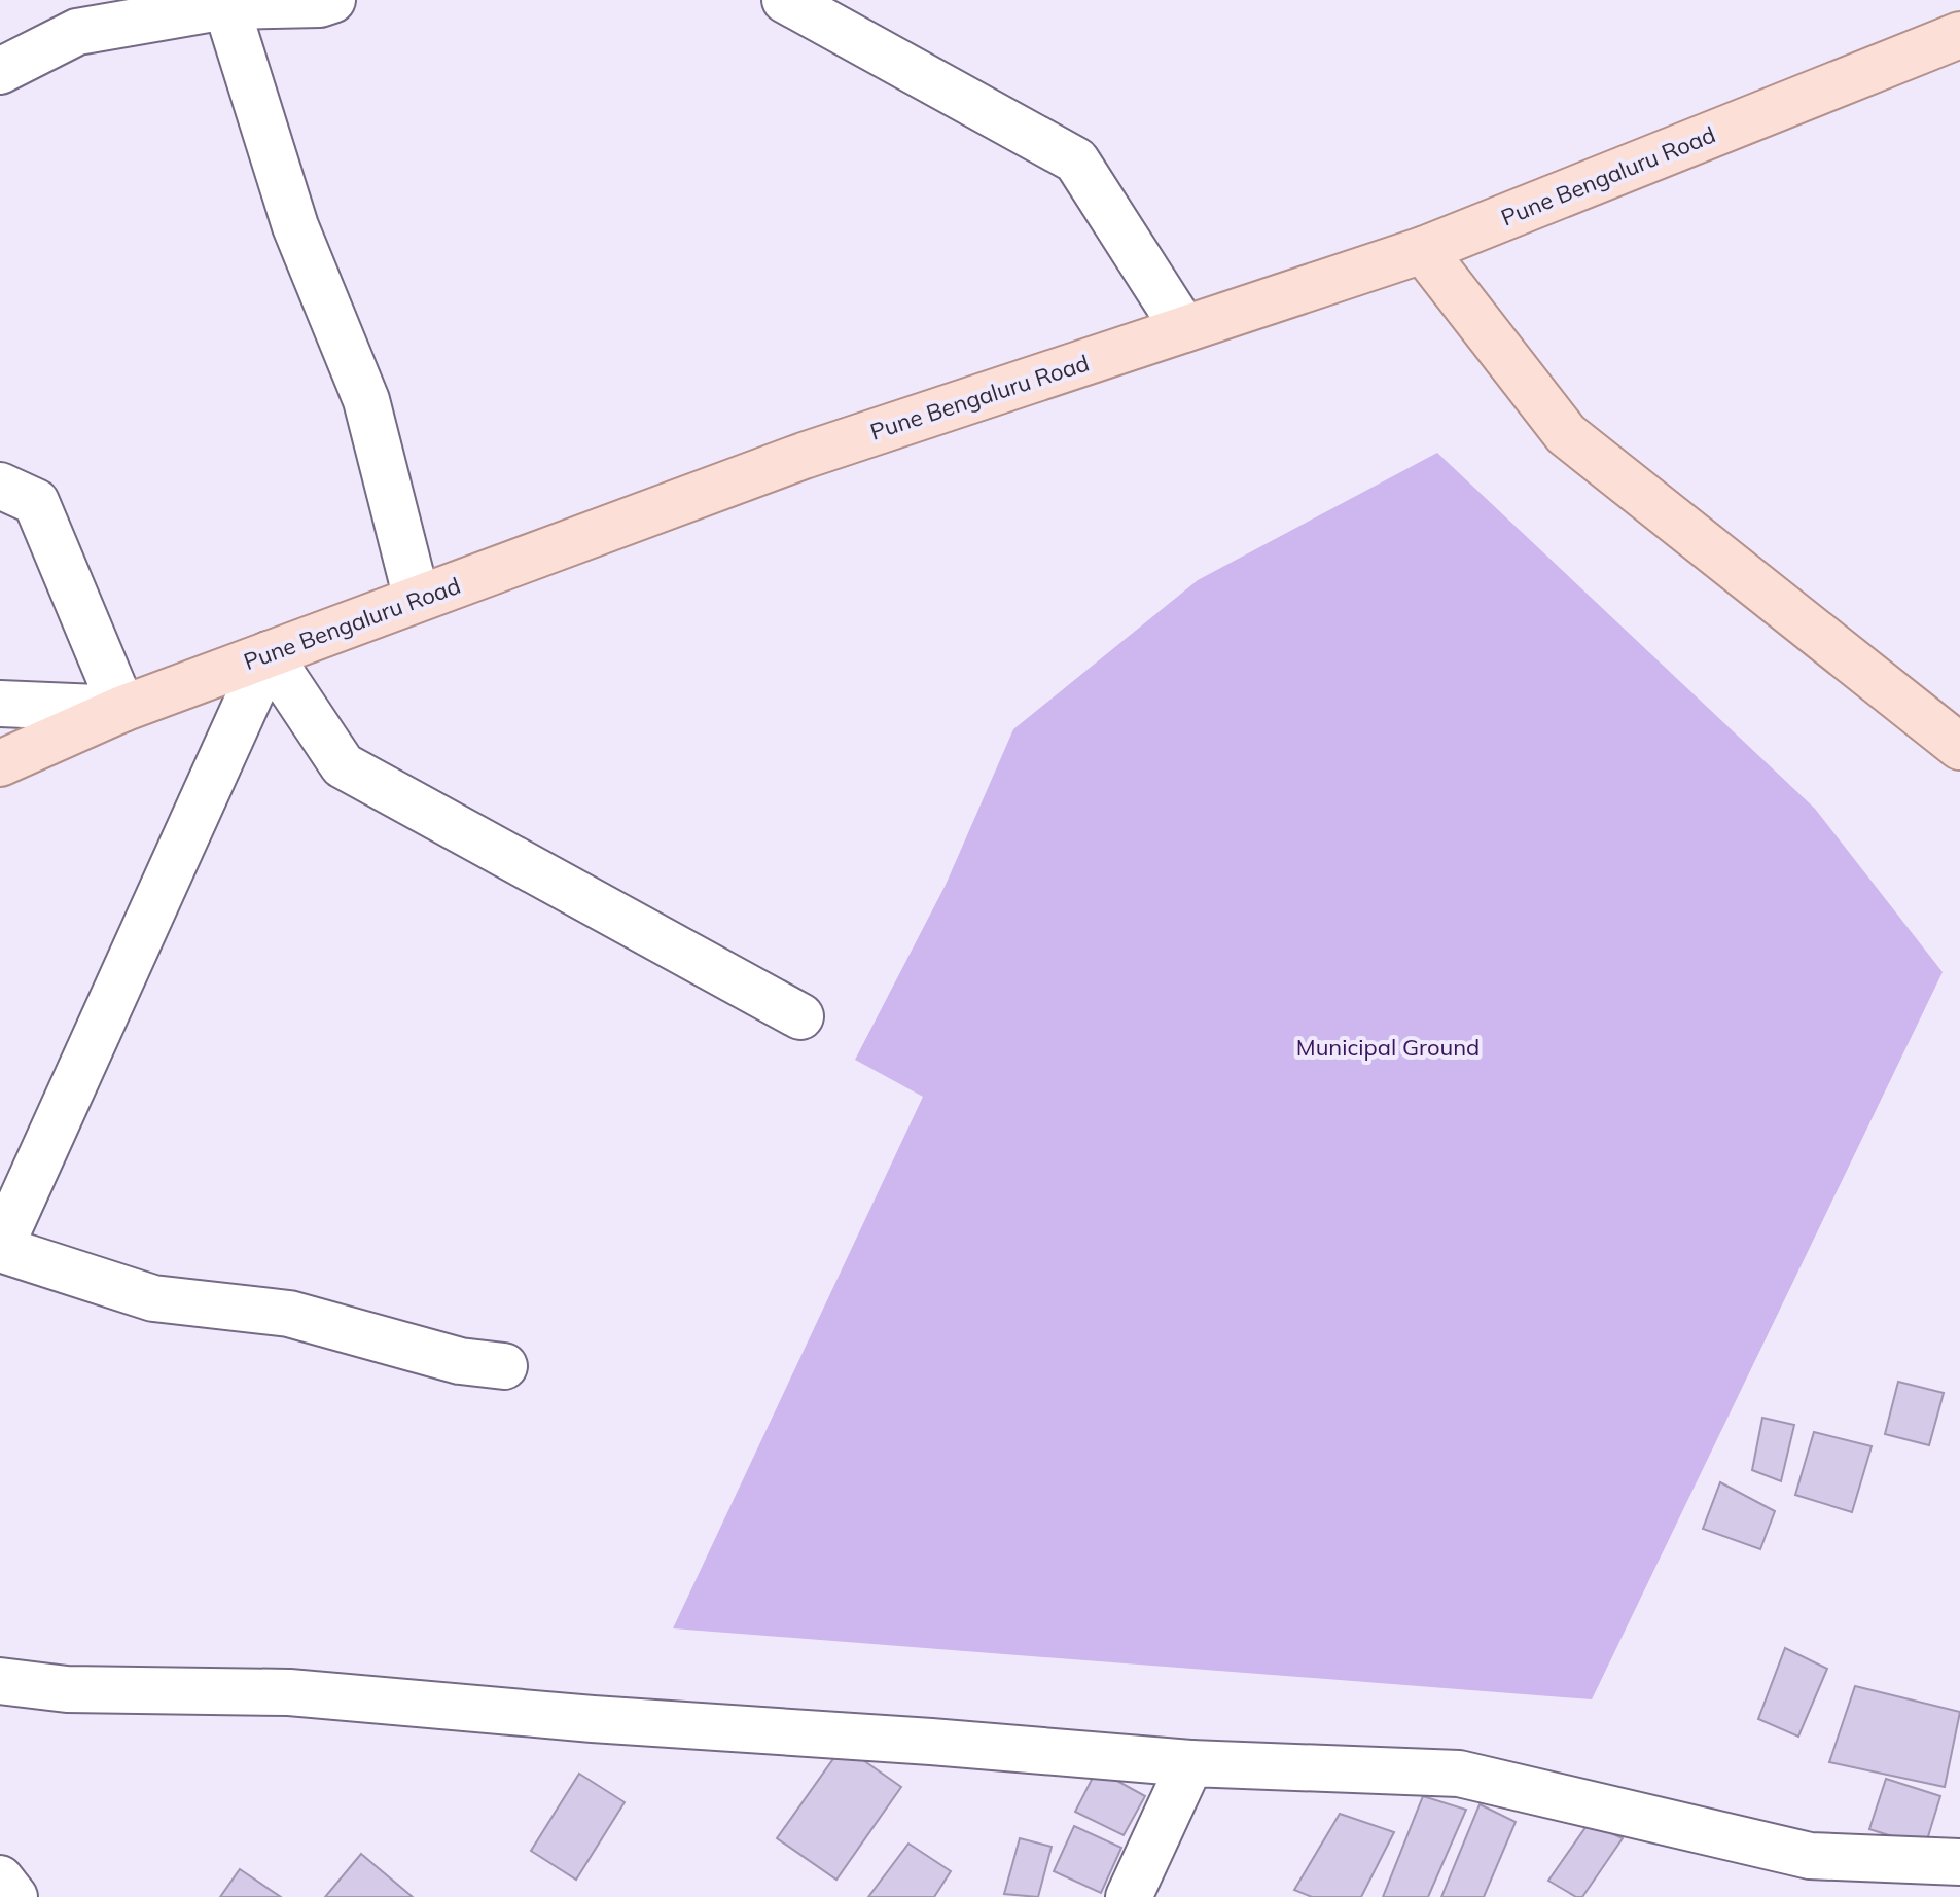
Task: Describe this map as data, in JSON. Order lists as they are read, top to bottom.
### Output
{
  "streets": {
    "main road": ["Pune Bengaluru Road"]
  },
  "parks": ["Municipal Ground"]
}
